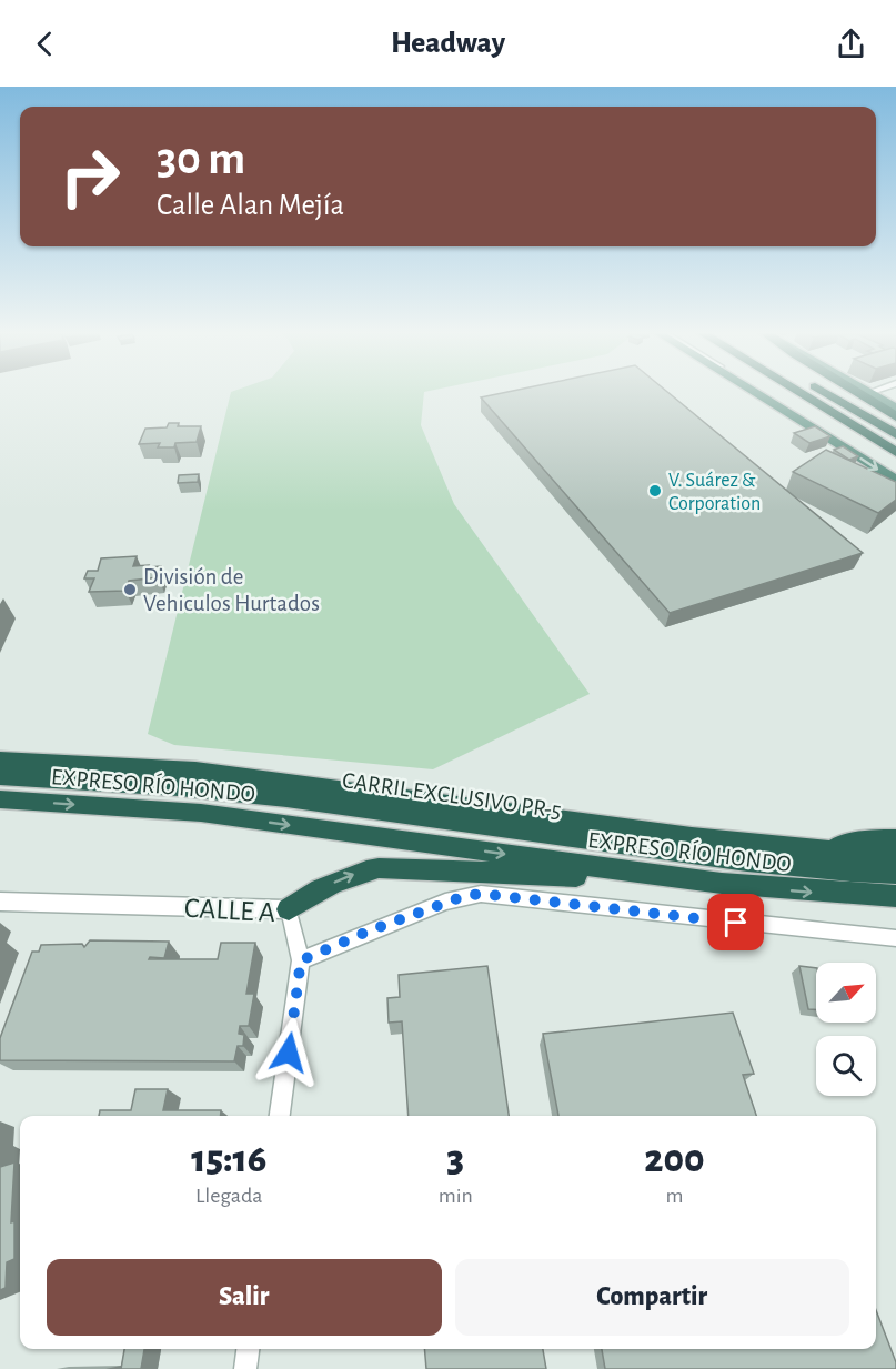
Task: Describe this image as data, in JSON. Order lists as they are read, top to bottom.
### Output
{
  "streets": {
    "highway": ["EXPRESO RÍO HONDO", "CARRIL EXCLUSIVO PR-5"],
    "street": ["CALLE A"]
  },
  "places": ["V. Suárez & Corporation", "División de Vehiculos Hurtados"],
  "north": "top right",
  "page": {
    "header": "Headway",
    "turn": ["30 m", "Calle Alan Mejía"],
    "eta": [
      "15:16",
      "Llegada",
      "3",
      "min",
      "200",
      "m"
    ],
    "buttons": ["Salir", "Compartir"]
  }
}
